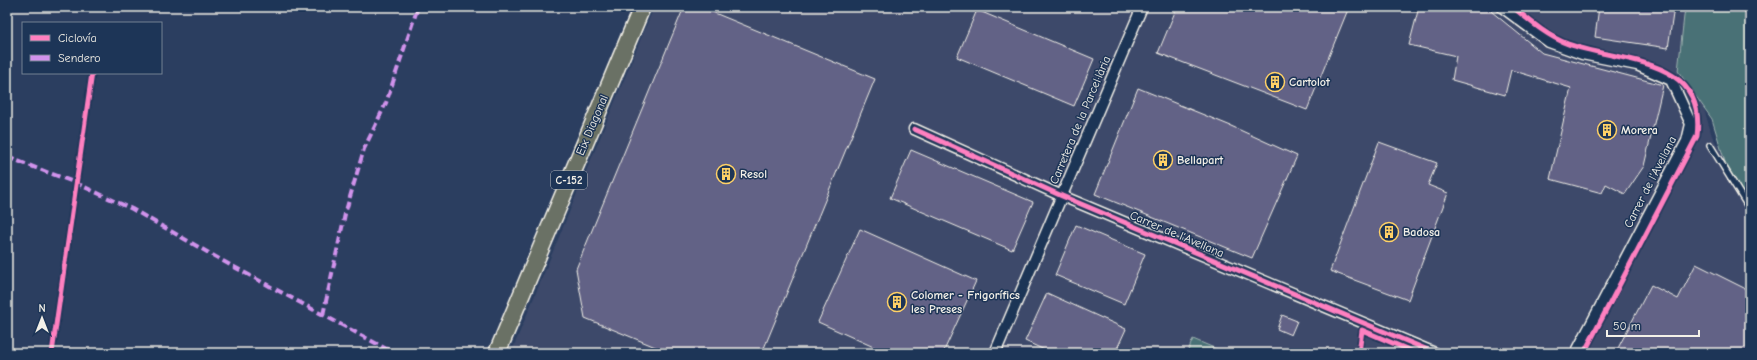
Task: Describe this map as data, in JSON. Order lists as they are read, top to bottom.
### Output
{
  "streets": {
    "main road": ["Eix Diagonal", "C-152"],
    "street": ["Carretera de la Parcel·lària", "Carrer de l'Avellana"]
  },
  "crossings": [
    ["Carretera de la Parcel·lària", "Carrer de l'Avellana"]
  ],
  "places": {
    "building": [
      "Cartolot",
      "Morera",
      "Bellapart",
      "Resol",
      "Badosa",
      "Colomer - Frigorífics les Preses"
    ]
  },
  "legend": ["Ciclovía", "Sendero"],
  "scale_bar": "50 m",
  "north": "top"
}
